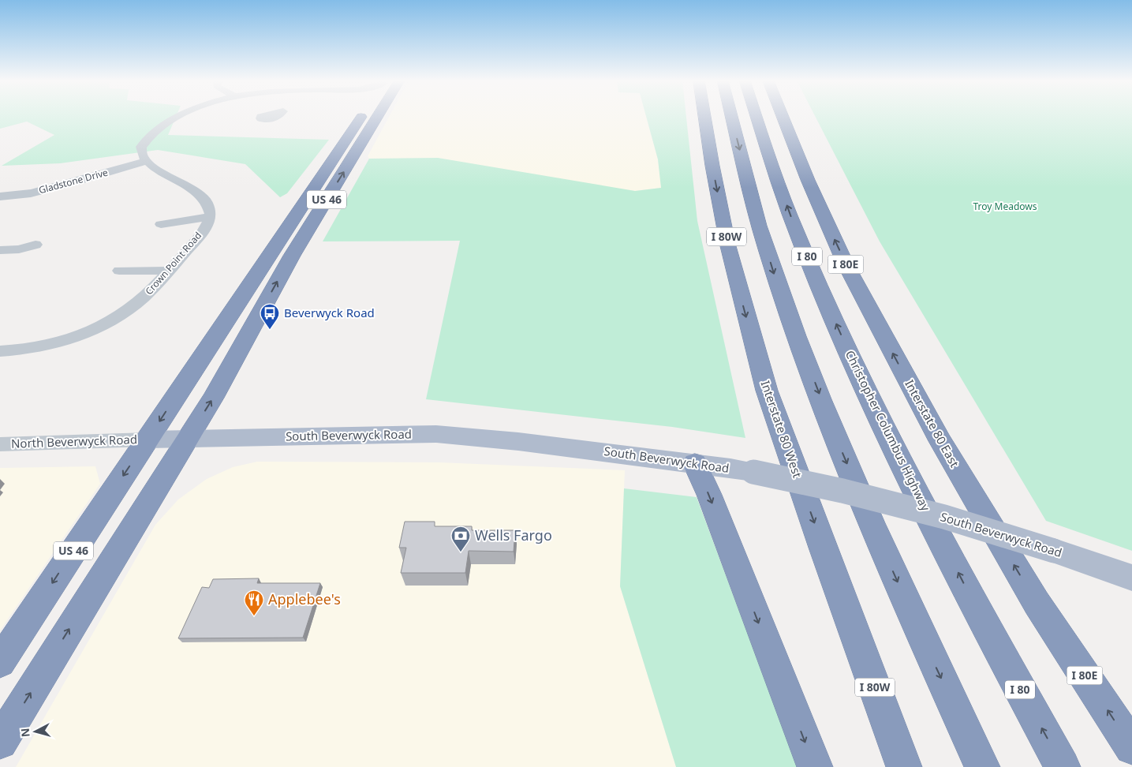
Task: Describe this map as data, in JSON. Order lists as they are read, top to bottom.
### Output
{
  "streets": {
    "highway": [
      "US 46",
      "I 80W",
      "I 80",
      "I 80E",
      "Interstate 80 East",
      "Interstate 80 West",
      "Christopher Columbus Highway"
    ],
    "main road": ["South Beverwyck Road"],
    "street": ["Gladstone Drive", "Crown Point Road", "North Beverwyck Road"]
  },
  "crossings": [
    ["US 46", "South Beverwyck Road"],
    ["US 46", "North Beverwyck Road"],
    ["South Beverwyck Road", "North Beverwyck Road"]
  ],
  "parks": ["Troy Meadows"],
  "places": {
    "bus stop": ["Beverwyck Road"],
    "bank": ["Wells Fargo"],
    "restaurant": ["Applebee's"]
  },
  "north": "left"
}
